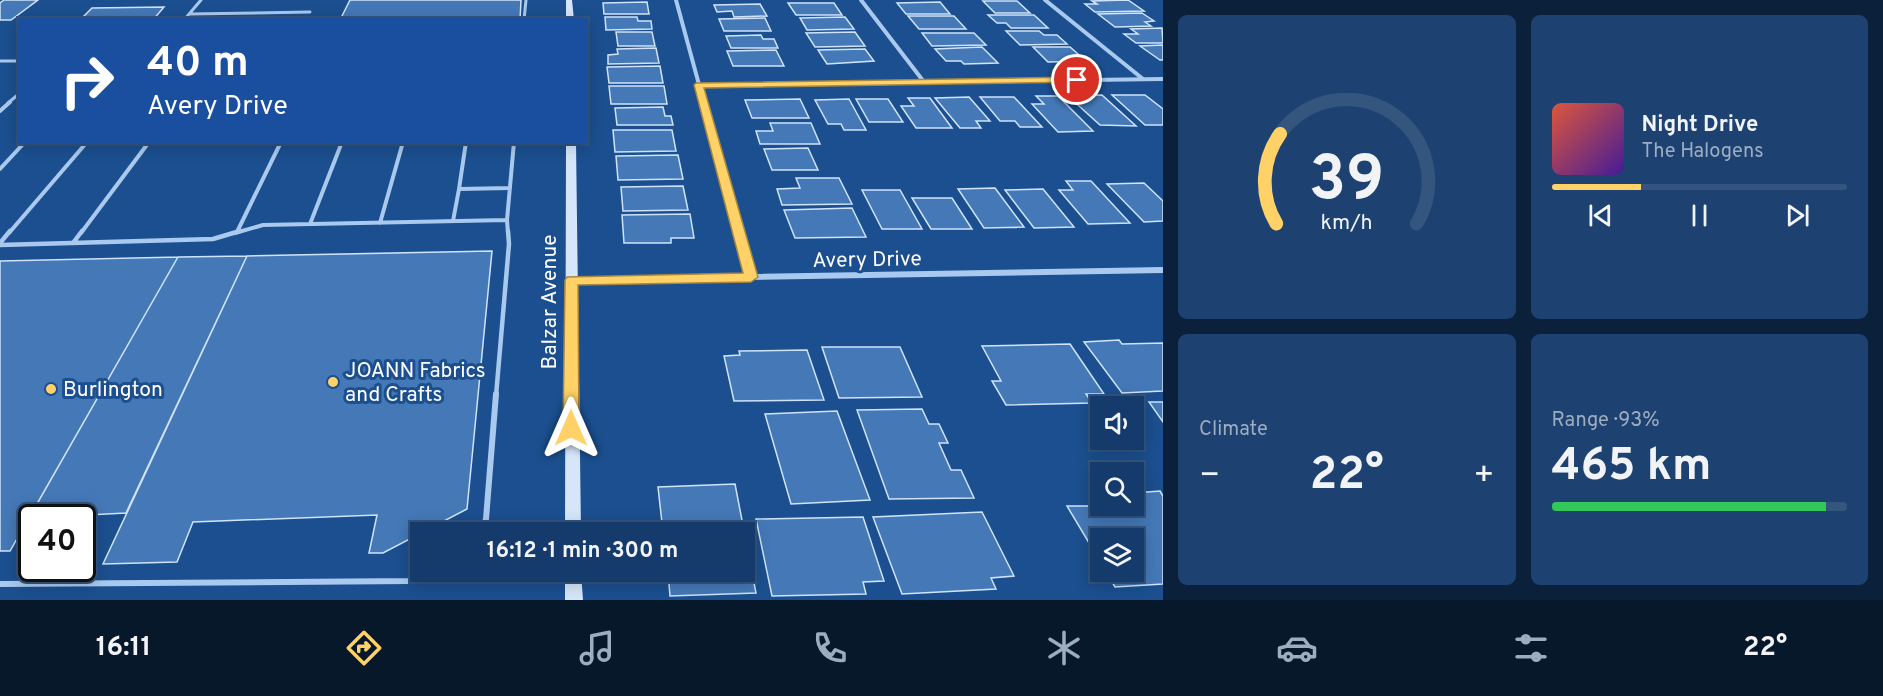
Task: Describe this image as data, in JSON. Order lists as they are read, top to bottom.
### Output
{
  "streets": {
    "street": ["Avery Drive", "Balzar Avenue"]
  },
  "crossings": [
    ["Avery Drive", "Balzar Avenue"]
  ],
  "places": ["JOANN Fabrics and Crafts", "Burlington"],
  "page": {
    "turn": ["40 m", "Avery Drive"],
    "song": ["Night Drive", "The Halogens"],
    "tile": [
      "Climate",
      ["Range · 93%", "465 km"]
    ],
    "heat": ["−", "22°", "+"],
    "limit": "40",
    "trip": "16:12 · 1 min · 300 m",
    "tabs": ["16:11", "22°"],
    "gauge": ["39", "km/h"]
  }
}
